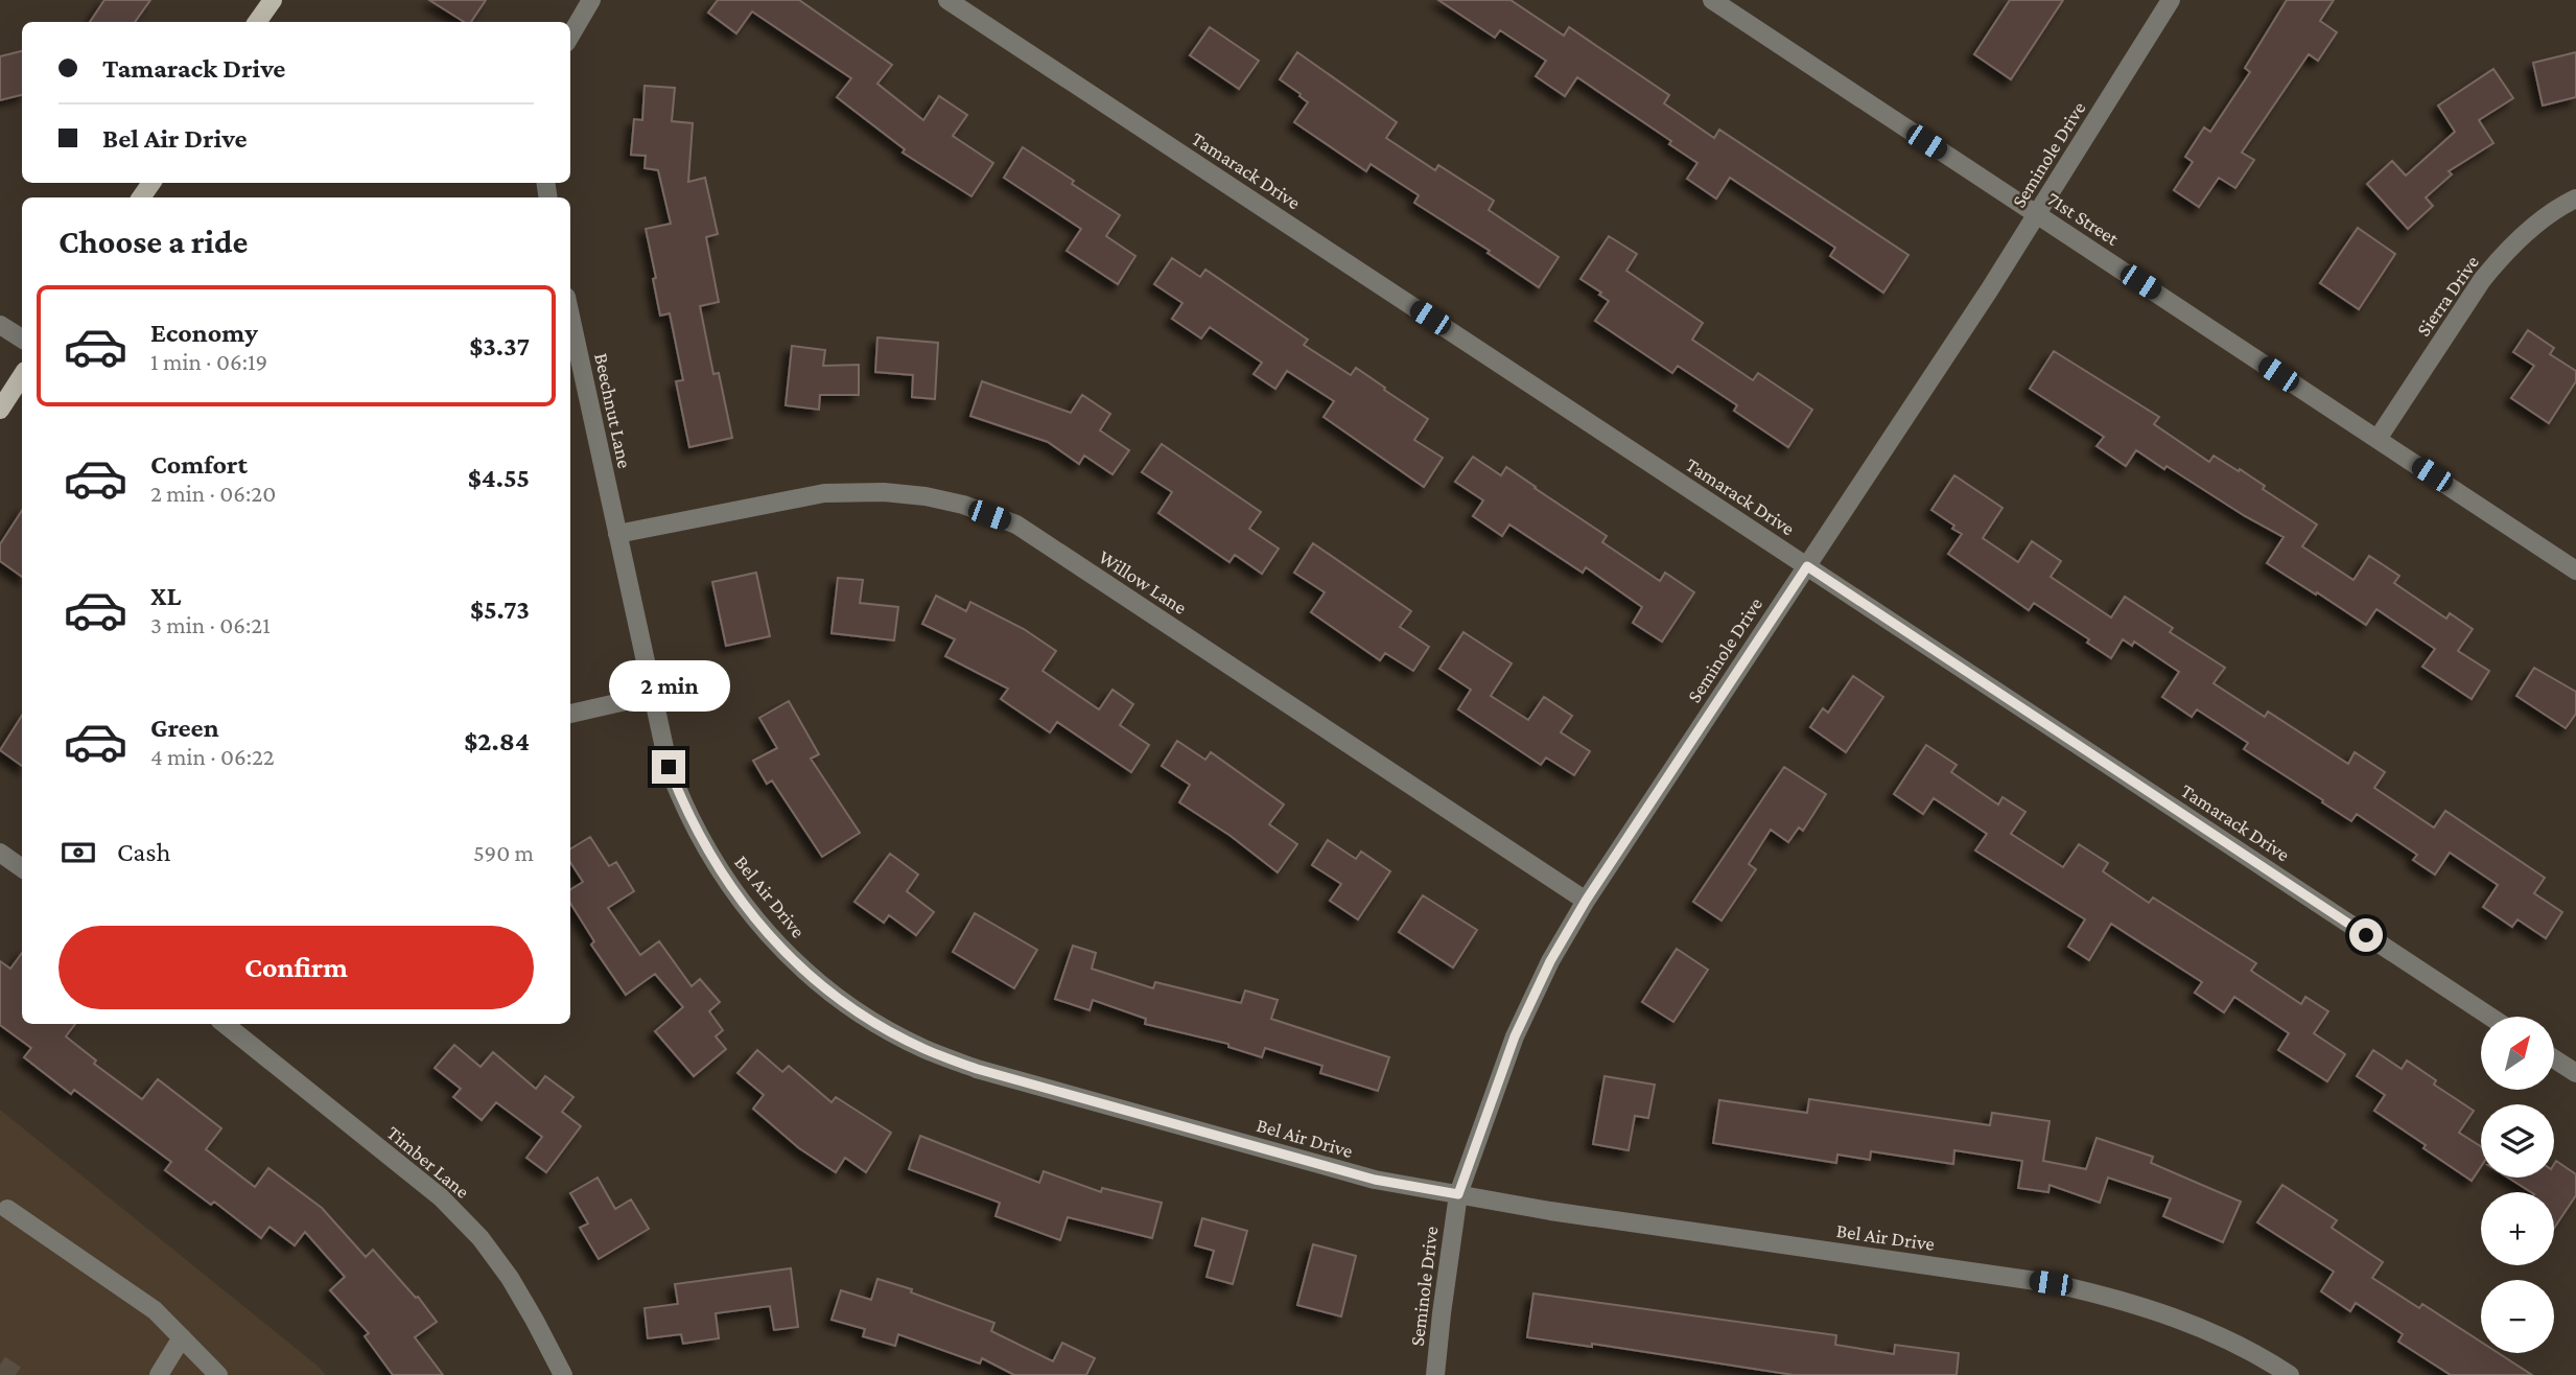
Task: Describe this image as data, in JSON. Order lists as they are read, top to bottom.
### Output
{
  "streets": {
    "street": [
      "Seminole Drive",
      "Tamarack Drive",
      "71st Street",
      "Sierra Drive",
      "Beechnut Lane",
      "Willow Lane",
      "Bel Air Drive",
      "Timber Lane"
    ]
  },
  "crossings": [
    ["Seminole Drive", "Tamarack Drive"],
    ["Seminole Drive", "71st Street"],
    ["Seminole Drive", "Willow Lane"],
    ["Seminole Drive", "Bel Air Drive"],
    ["71st Street", "Sierra Drive"],
    ["Beechnut Lane", "Willow Lane"],
    ["Beechnut Lane", "Bel Air Drive"],
    ["Willow Lane", "Bel Air Drive"]
  ],
  "north": "top right",
  "page": {
    "banner": ["Tamarack Drive", "Bel Air Drive"],
    "heading": "Choose a ride",
    "list": [
      {
        "name": "Economy",
        "note": "1 min · 06:19",
        "value": "$3.37"
      },
      {
        "name": "Comfort",
        "note": "2 min · 06:20",
        "value": "$4.55"
      },
      {
        "name": "XL",
        "note": "3 min · 06:21",
        "value": "$5.73"
      },
      {
        "name": "Green",
        "note": "4 min · 06:22",
        "value": "$2.84"
      }
    ],
    "bubble": "2 min",
    "pay": ["Cash", "590 m"],
    "buttons": "Confirm",
    "map_buttons": ["+", "−"]
  }
}
